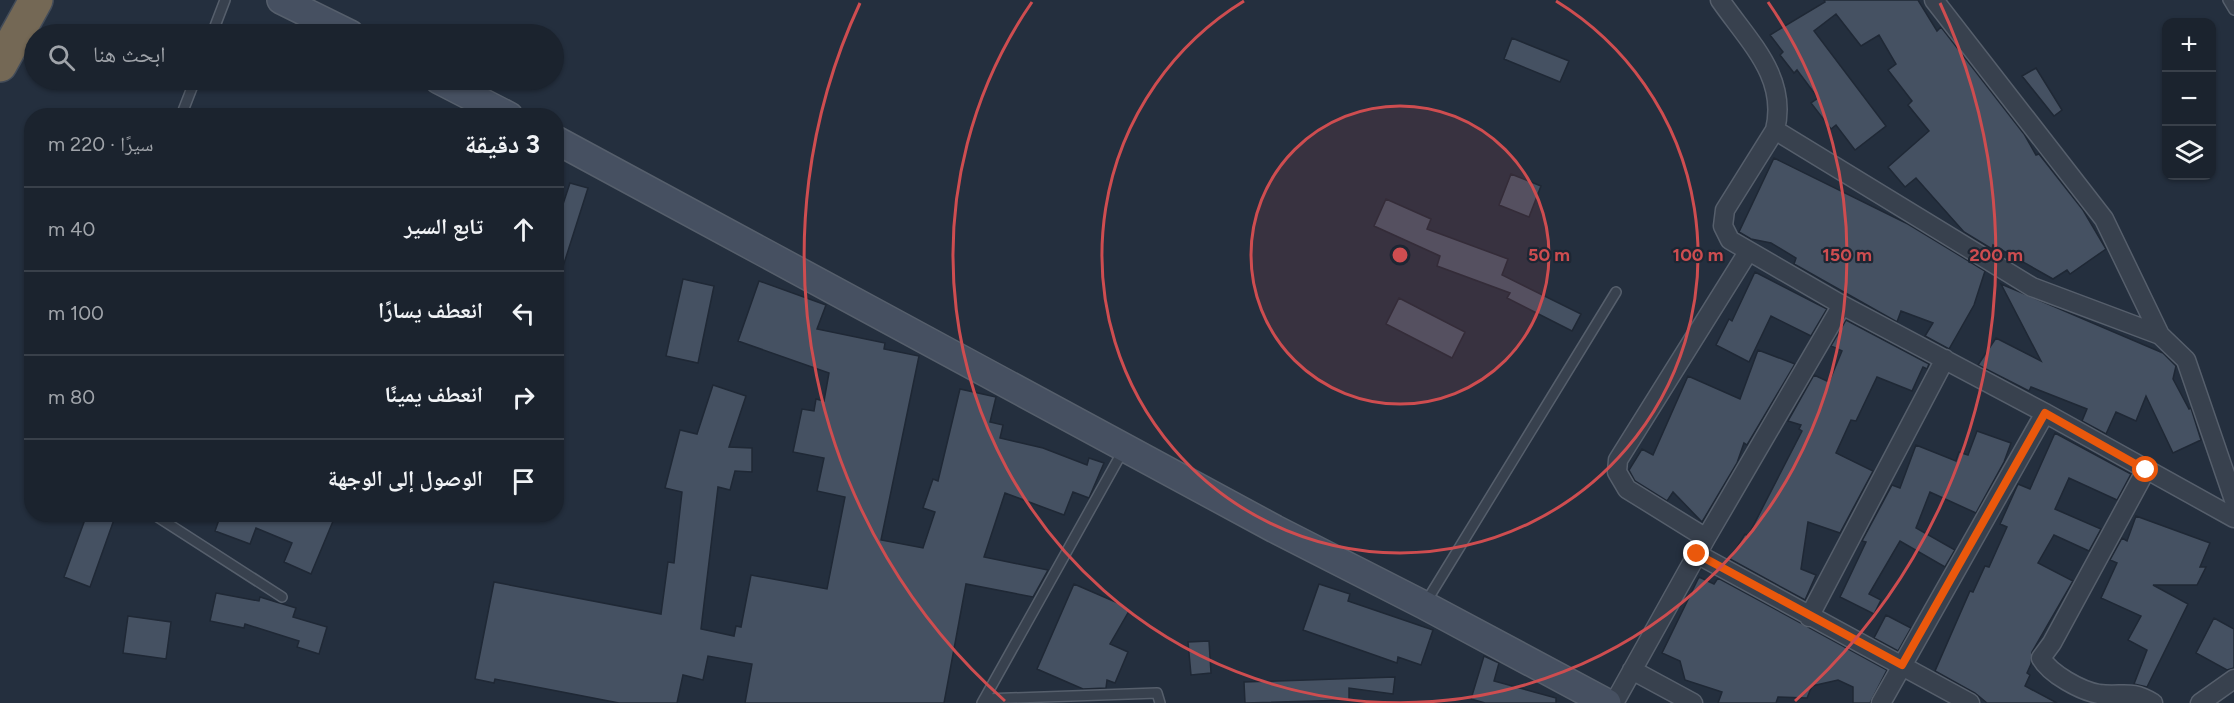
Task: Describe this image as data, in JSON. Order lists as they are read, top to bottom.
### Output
{
  "page": {
    "map_buttons": ["+", "−"],
    "search": "ابحث هنا",
    "heading": ["3 دقيقة", "سيرًا · 220 m"],
    "list": [
      ["تابع السير", "40 m"],
      ["انعطف يسارًا", "100 m"],
      ["انعطف يمينًا", "80 m"],
      "الوصول إلى الوجهة"
    ]
  },
  "rings": [
    "50 m",
    "100 m",
    "150 m",
    "200 m"
  ]
}
